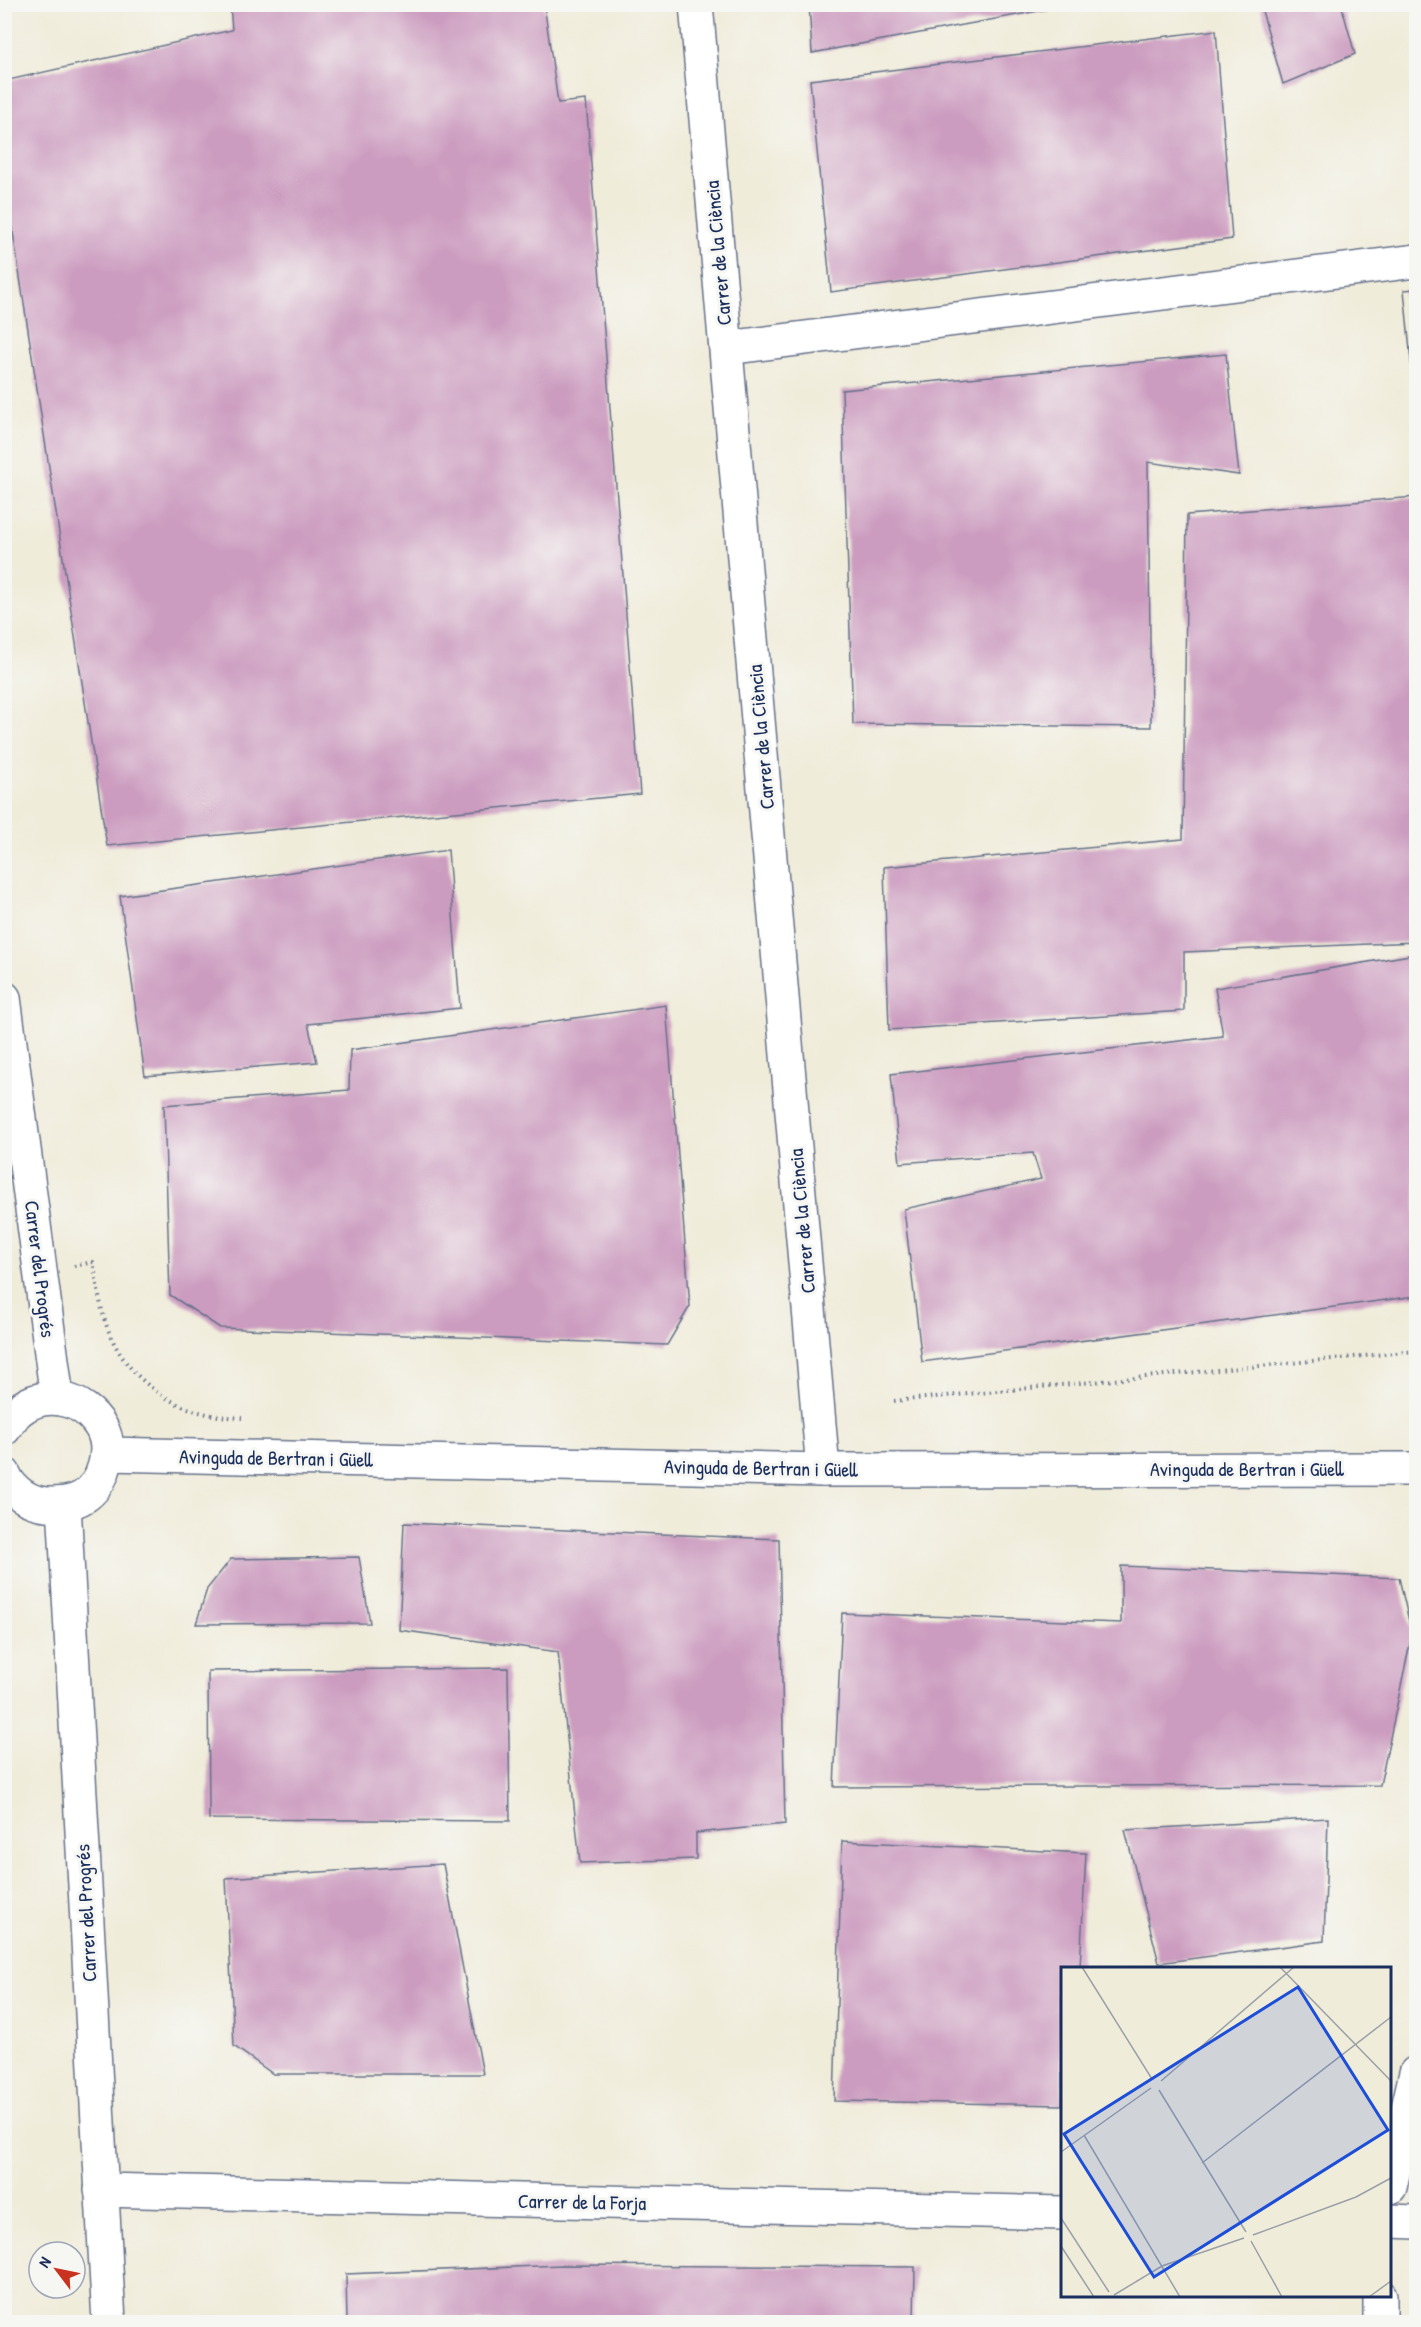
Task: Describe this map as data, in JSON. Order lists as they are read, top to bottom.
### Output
{
  "streets": {
    "street": [
      "Carrer de la Ciència",
      "Carrer del Progrés",
      "Avinguda de Bertran i Güell",
      "Carrer de la Forja"
    ]
  },
  "crossings": [
    ["Carrer de la Ciència", "Avinguda de Bertran i Güell"],
    ["Carrer del Progrés", "Carrer de la Forja"]
  ],
  "north": "top left"
}
